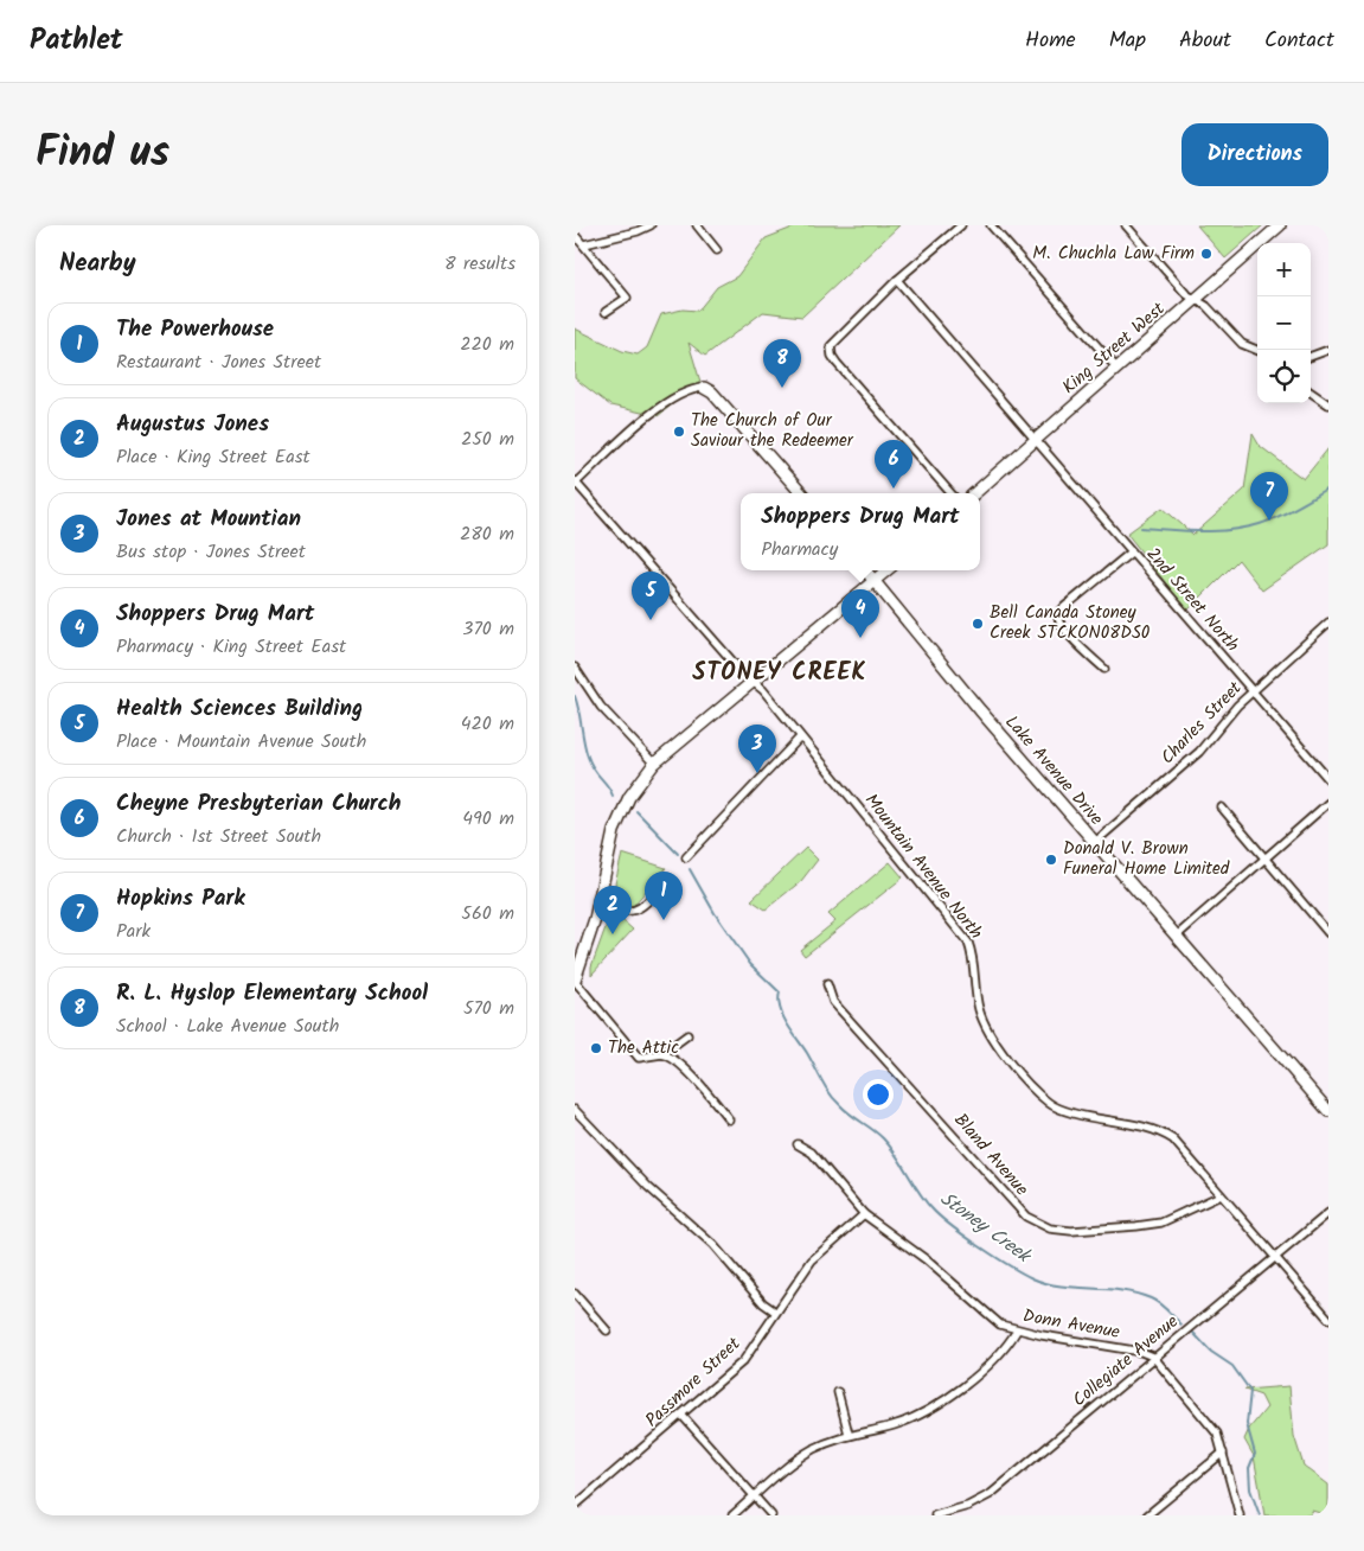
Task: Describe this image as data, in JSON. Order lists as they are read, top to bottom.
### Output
{
  "streets": {
    "main road": ["King Street West", "Lake Avenue Drive"],
    "street": [
      "2nd Street North",
      "Charles Street",
      "Mountain Avenue North",
      "Bland Avenue",
      "Donn Avenue",
      "Collegiate Avenue",
      "Passmore Street"
    ]
  },
  "crossings": [
    ["King Street West", "2nd Street North"],
    ["2nd Street North", "Charles Street"],
    ["Charles Street", "Lake Avenue Drive"],
    ["Mountain Avenue North", "Bland Avenue"],
    ["Mountain Avenue North", "Collegiate Avenue"],
    ["Donn Avenue", "Collegiate Avenue"],
    ["Donn Avenue", "Passmore Street"]
  ],
  "districts": ["STONEY CREEK"],
  "water": ["Stoney Creek"],
  "places": [
    "M. Chuchla Law Firm",
    "The Church of Our Saviour the Redeemer",
    "Bell Canada Stoney Creek STCKON08DS0",
    "Donald V. Brown Funeral Home Limited",
    "The Attic"
  ],
  "page": {
    "header": "Pathlet",
    "nav": [
      "Home",
      "Map",
      "About",
      "Contact"
    ],
    "title": "Find us",
    "buttons": "Directions",
    "heading": ["Nearby", "8 results"],
    "map_buttons": ["+", "−"],
    "list": [
      {
        "mark": "1",
        "name": "The Powerhouse",
        "note": "Restaurant · Jones Street",
        "value": "220 m"
      },
      {
        "mark": "2",
        "name": "Augustus Jones",
        "note": "Place · King Street East",
        "value": "250 m"
      },
      {
        "mark": "3",
        "name": "Jones at Mountian",
        "note": "Bus stop · Jones Street",
        "value": "280 m"
      },
      {
        "mark": "4",
        "name": "Shoppers Drug Mart",
        "note": "Pharmacy · King Street East",
        "value": "370 m"
      },
      {
        "mark": "5",
        "name": "Health Sciences Building",
        "note": "Place · Mountain Avenue South",
        "value": "420 m"
      },
      {
        "mark": "6",
        "name": "Cheyne Presbyterian Church",
        "note": "Church · 1st Street South",
        "value": "490 m"
      },
      {
        "mark": "7",
        "name": "Hopkins Park",
        "note": "Park",
        "value": "560 m"
      },
      {
        "mark": "8",
        "name": "R. L. Hyslop Elementary School",
        "note": "School · Lake Avenue South",
        "value": "570 m"
      }
    ],
    "pins": [
      "8",
      "6",
      "7",
      "5",
      "4",
      "3",
      "1",
      "2"
    ],
    "popup": ["Shoppers Drug Mart", "Pharmacy"]
  }
}
